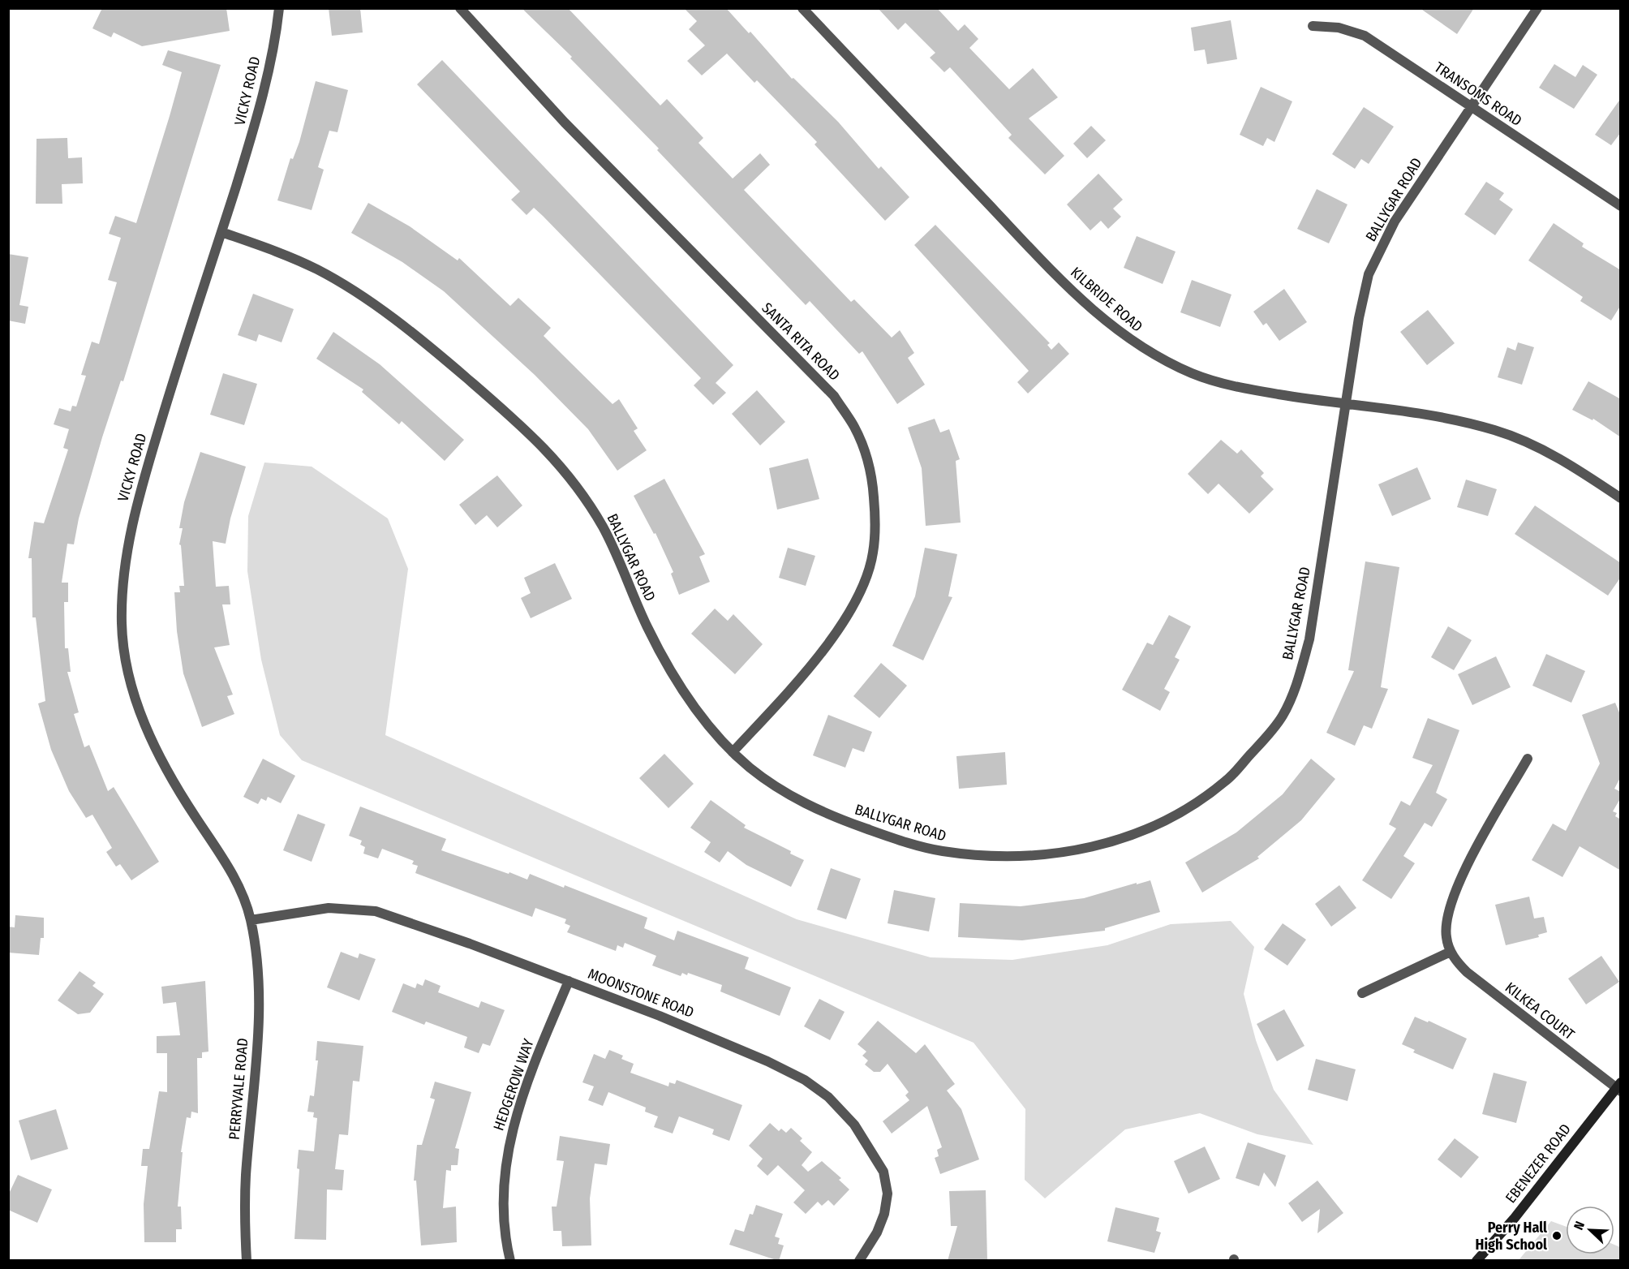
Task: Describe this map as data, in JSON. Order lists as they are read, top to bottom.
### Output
{
  "streets": {
    "street": [
      "VICKY ROAD",
      "TRANSOMS ROAD",
      "BALLYGAR ROAD",
      "KILBRIDE ROAD",
      "SANTA RITA ROAD",
      "MOONSTONE ROAD",
      "KILKEA COURT",
      "HEDGEROW WAY",
      "PERRYVALE ROAD",
      "EBENEZER ROAD"
    ]
  },
  "crossings": [
    ["VICKY ROAD", "BALLYGAR ROAD"],
    ["VICKY ROAD", "MOONSTONE ROAD"],
    ["VICKY ROAD", "PERRYVALE ROAD"],
    ["TRANSOMS ROAD", "BALLYGAR ROAD"],
    ["BALLYGAR ROAD", "KILBRIDE ROAD"],
    ["BALLYGAR ROAD", "SANTA RITA ROAD"],
    ["MOONSTONE ROAD", "HEDGEROW WAY"],
    ["MOONSTONE ROAD", "PERRYVALE ROAD"],
    ["KILKEA COURT", "EBENEZER ROAD"]
  ],
  "places": ["Perry Hall High School"],
  "north": "top left"
}
